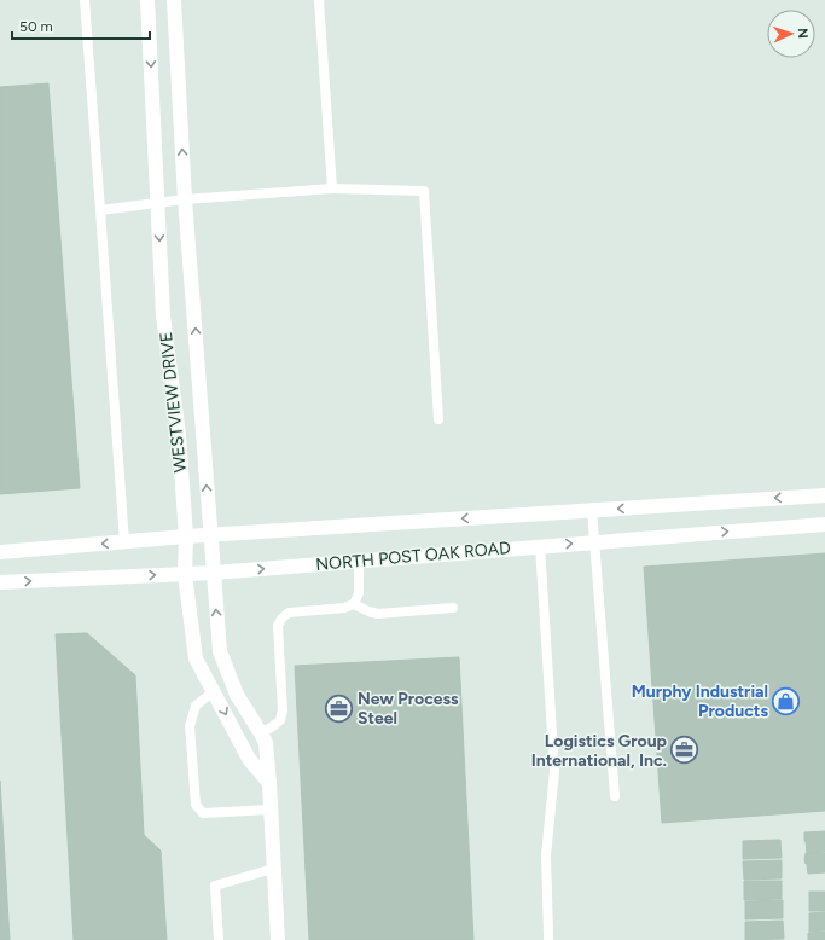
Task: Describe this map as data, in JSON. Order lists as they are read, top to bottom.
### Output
{
  "streets": {
    "main road": ["WESTVIEW DRIVE", "NORTH POST OAK ROAD"]
  },
  "crossings": [
    ["WESTVIEW DRIVE", "NORTH POST OAK ROAD"]
  ],
  "places": {
    "shop": ["Murphy Industrial Products"],
    "office": ["New Process Steel", "Logistics Group International, Inc."]
  },
  "scale_bar": "50 m",
  "north": "right"
}
